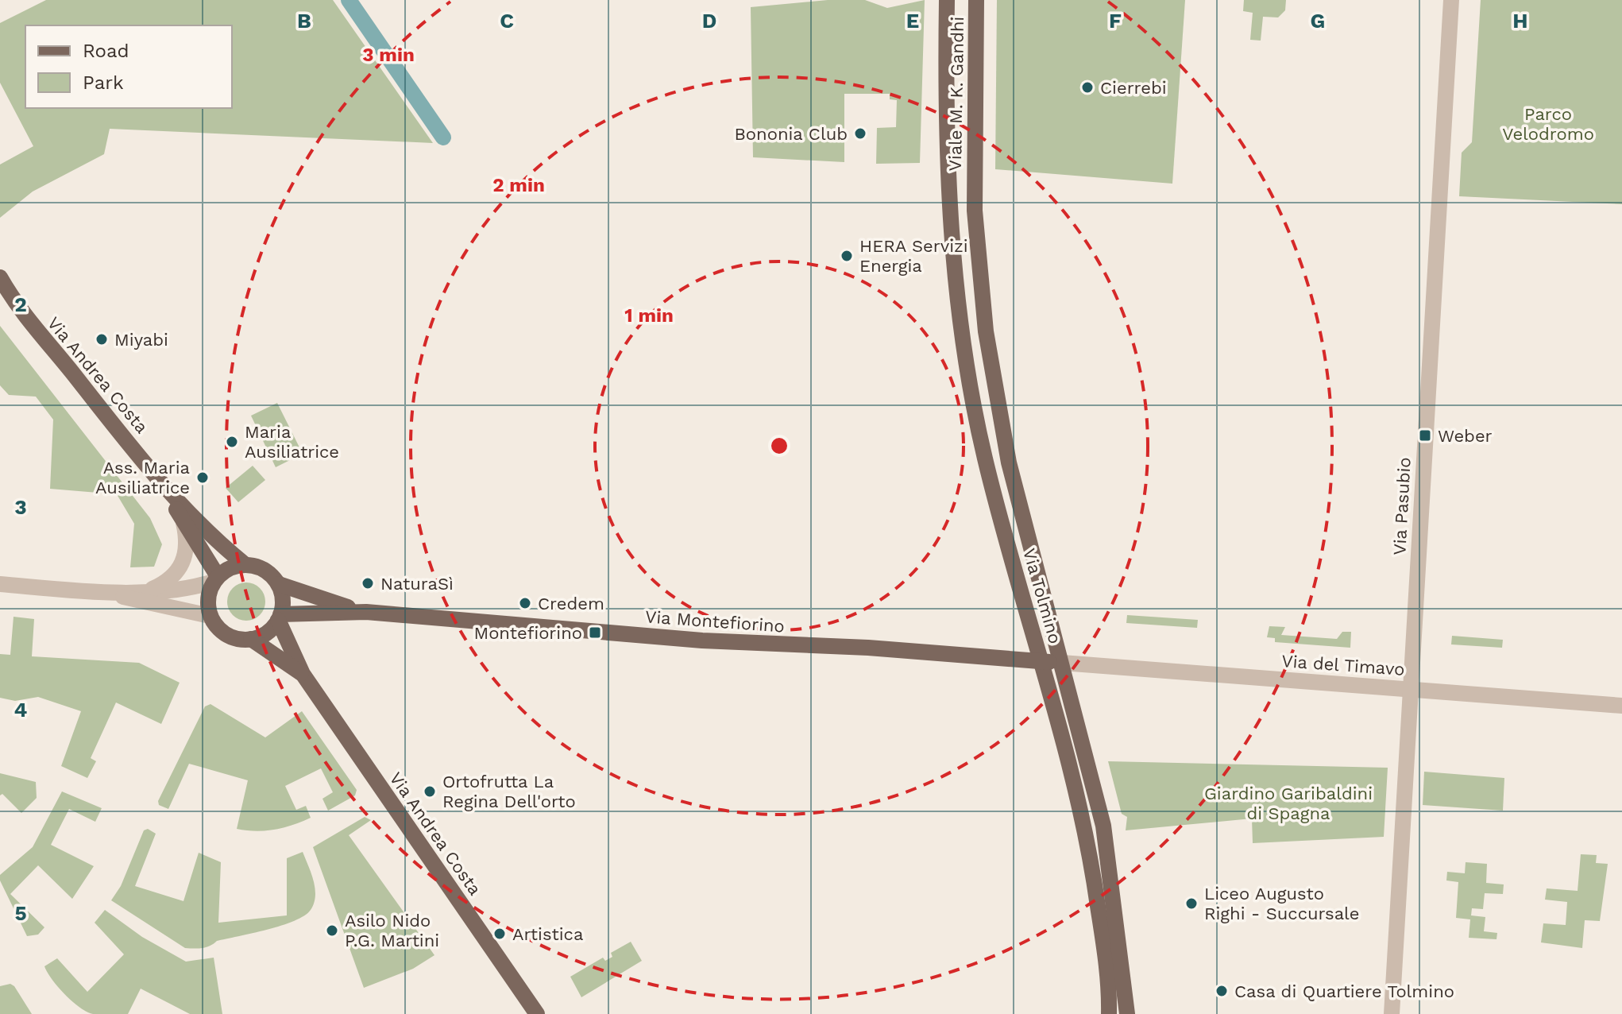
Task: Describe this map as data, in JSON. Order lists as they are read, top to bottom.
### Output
{
  "streets": {
    "main road": [
      "Viale M. K. Gandhi",
      "Via Andrea Costa",
      "Via Tolmino",
      "Via Montefiorino"
    ],
    "street": ["Via Pasubio", "Via del Timavo"]
  },
  "crossings": [
    ["Viale M. K. Gandhi", "Via Tolmino"],
    ["Via Andrea Costa", "Via Montefiorino"],
    ["Via Pasubio", "Via del Timavo"],
    ["Via Tolmino", "Via Montefiorino"],
    ["Via Tolmino", "Via del Timavo"],
    ["Via Montefiorino", "Via del Timavo"]
  ],
  "parks": ["Parco Velodromo", "Giardino Garibaldini di Spagna"],
  "places": {
    "other": [
      "Cierrebi",
      "Bononia Club",
      "HERA Servizi Energia",
      "Miyabi",
      "Maria Ausiliatrice",
      "Ass. Maria Ausiliatrice",
      "NaturaSì",
      "Credem",
      "Ortofrutta La Regina Dell'orto",
      "Liceo Augusto Righi - Succursale",
      "Asilo Nido P.G. Martini",
      "Artistica",
      "Casa di Quartiere Tolmino"
    ],
    "transit": ["Weber", "Montefiorino"]
  },
  "legend": ["Road", "Park"],
  "grid": {
    "columns": [
      "B",
      "C",
      "D",
      "E",
      "F",
      "G",
      "H"
    ],
    "rows": [
      "2",
      "3",
      "4",
      "5"
    ]
  },
  "rings": ["3 min", "2 min", "1 min"]
}
